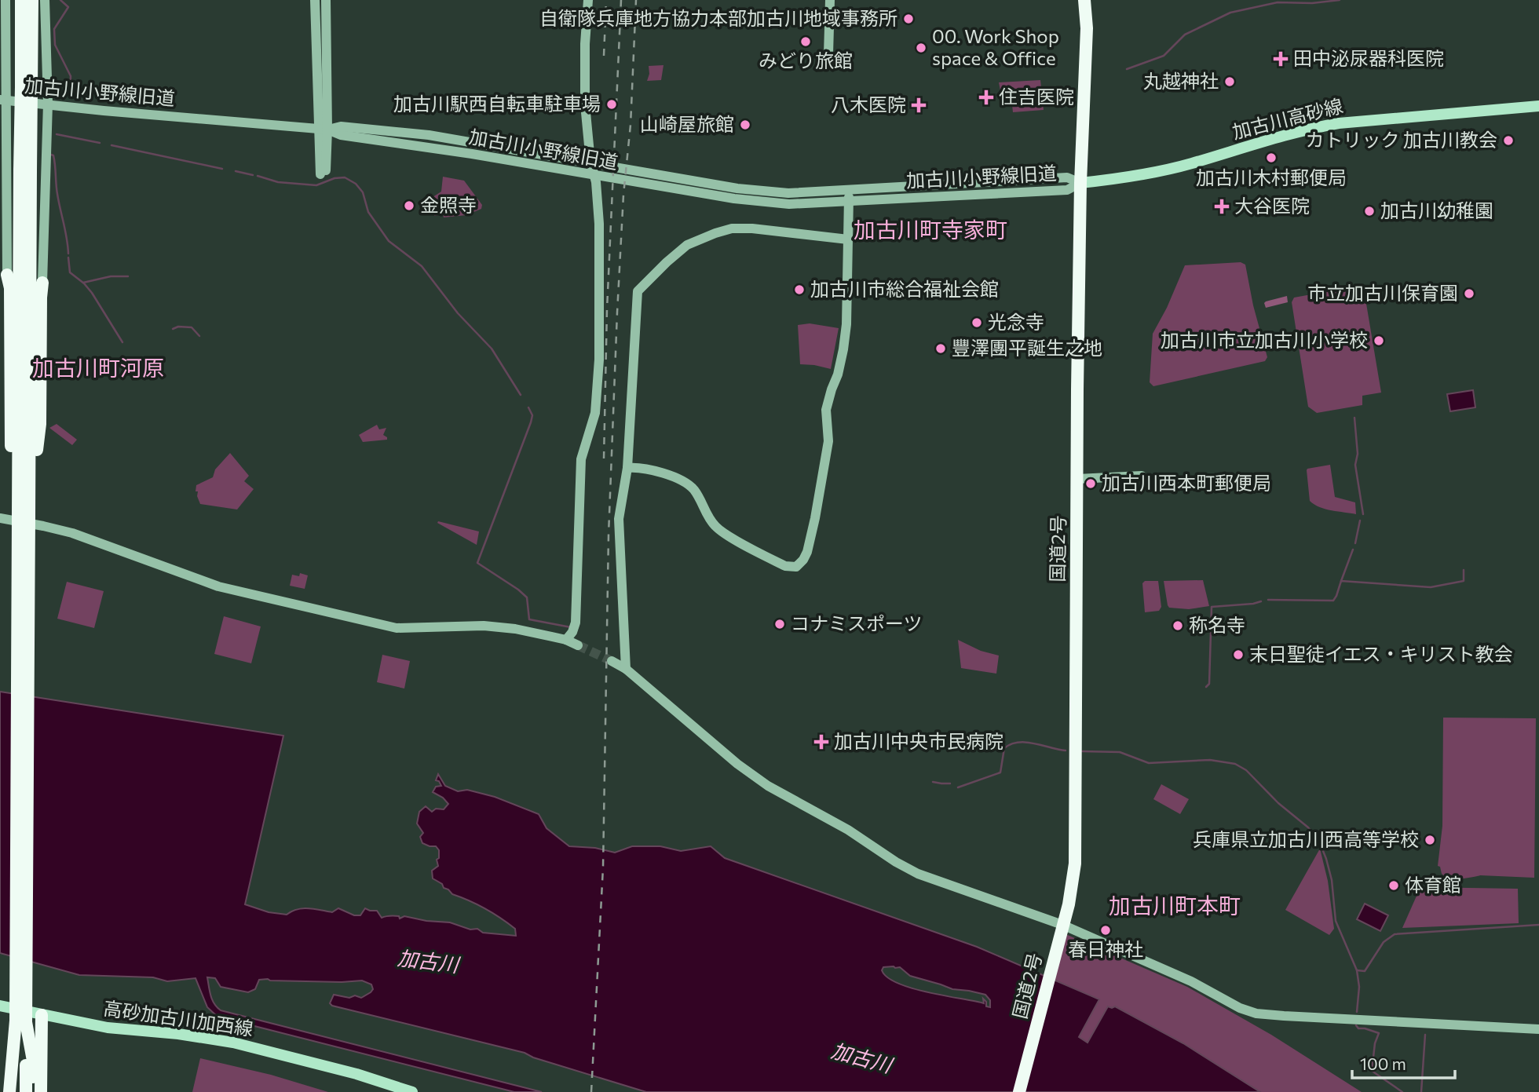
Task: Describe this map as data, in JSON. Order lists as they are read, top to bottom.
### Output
{
  "streets": {
    "highway": ["国道2号"],
    "main road": ["加古川高砂線", "高砂加古川加西線"],
    "street": ["加古川小野線旧道"]
  },
  "crossings": [
    ["加古川小野線旧道", "加古川高砂線"],
    ["加古川小野線旧道", "国道2号"],
    ["加古川高砂線", "国道2号"]
  ],
  "districts": ["加古川町寺家町", "加古川町河原", "加古川町本町"],
  "water": ["加古川"],
  "places": {
    "other": [
      "自衛隊兵庫地方協力本部加古川地域事務所",
      "みどり旅館",
      "00. Work Shop space & Office",
      "丸越神社",
      "加古川駅西自転車駐車場",
      "山崎屋旅館",
      "カトリック 加古川教会",
      "加古川木村郵便局",
      "金照寺",
      "加古川幼稚園",
      "加古川市総合福祉会館",
      "市立加古川保育園",
      "光念寺",
      "加古川市立加古川小学校",
      "豐澤團平誕生之地",
      "加古川西本町郵便局",
      "コナミスポーツ",
      "称名寺",
      "末日聖徒イエス・キリスト教会",
      "兵庫県立加古川西高等学校",
      "体育館",
      "春日神社"
    ],
    "health": [
      "田中泌尿器科医院",
      "住吉医院",
      "八木医院",
      "大谷医院",
      "加古川中央市民病院"
    ]
  },
  "scale_bar": "100 m"
}
